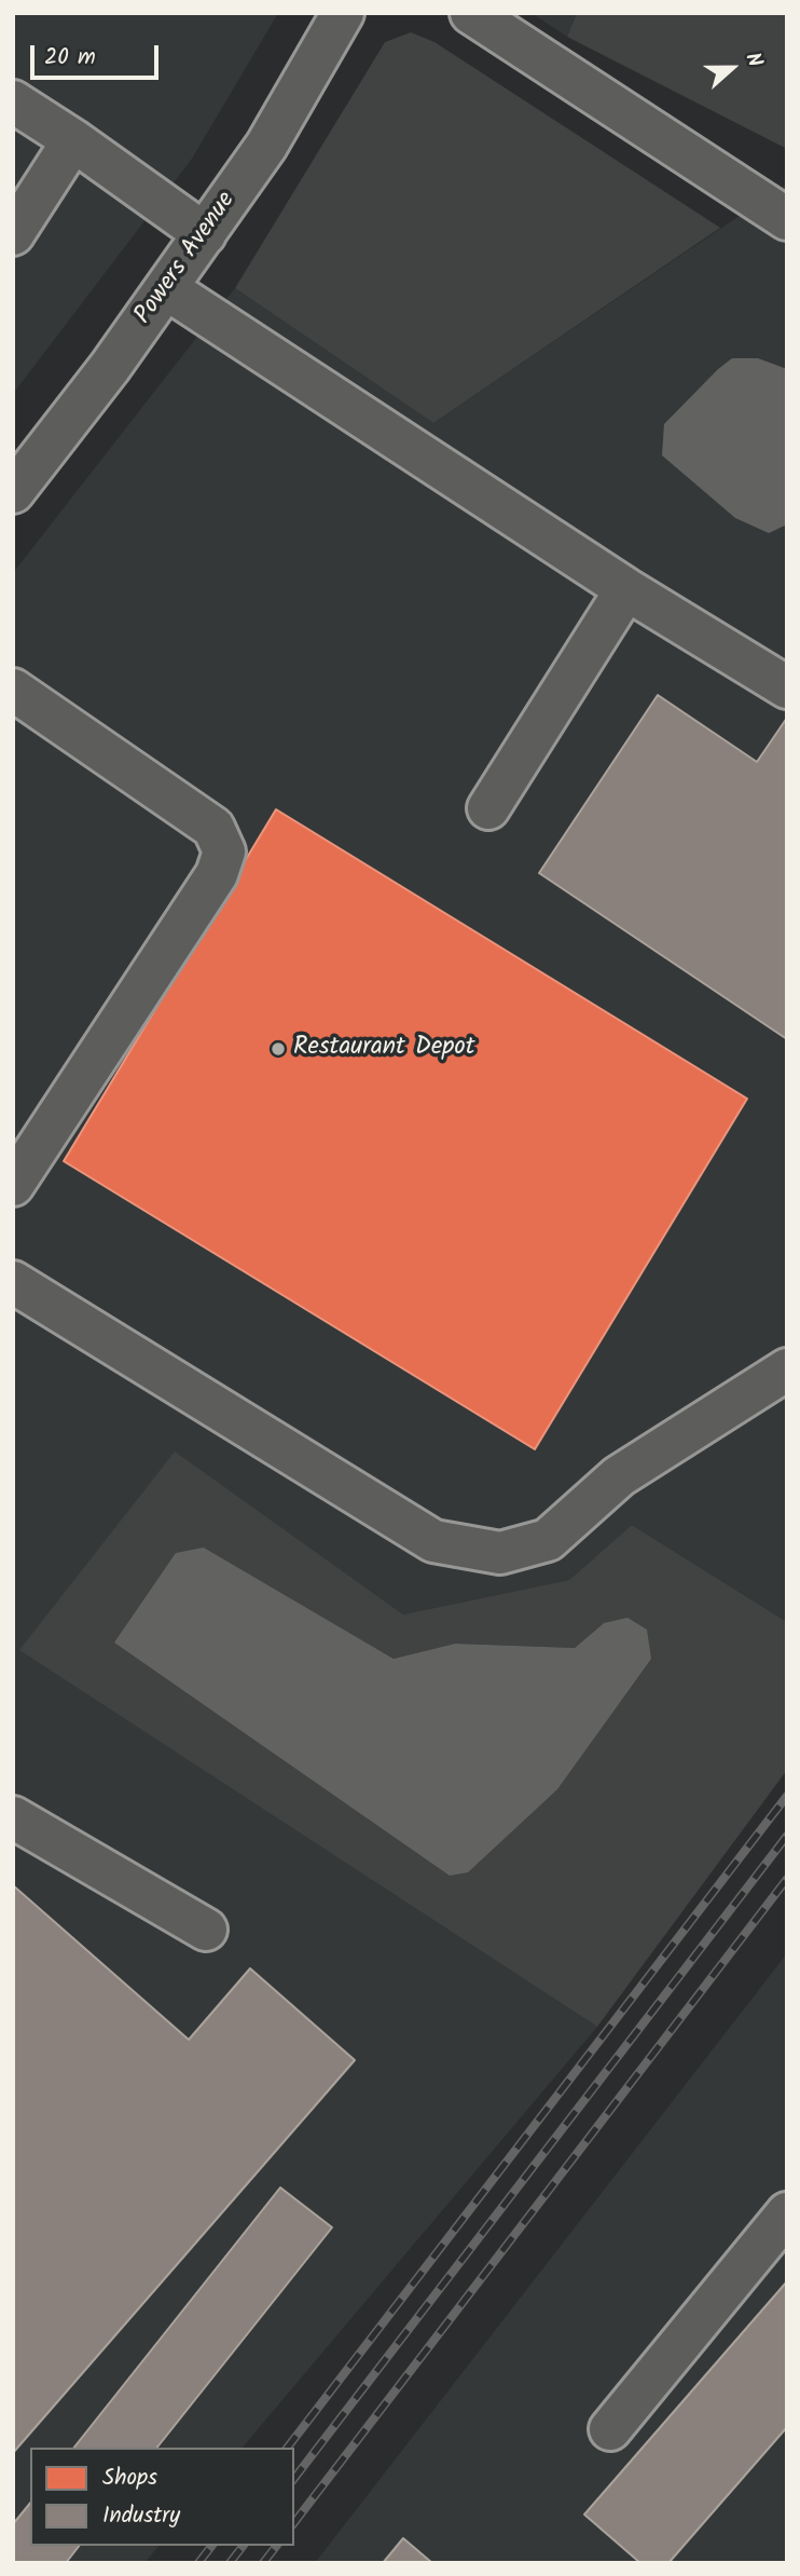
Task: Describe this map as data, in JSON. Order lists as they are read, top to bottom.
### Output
{
  "streets": {
    "street": ["Powers Avenue"]
  },
  "places": ["Restaurant Depot"],
  "legend": ["Shops", "Industry"],
  "scale_bar": "20 m",
  "north": "right"
}
